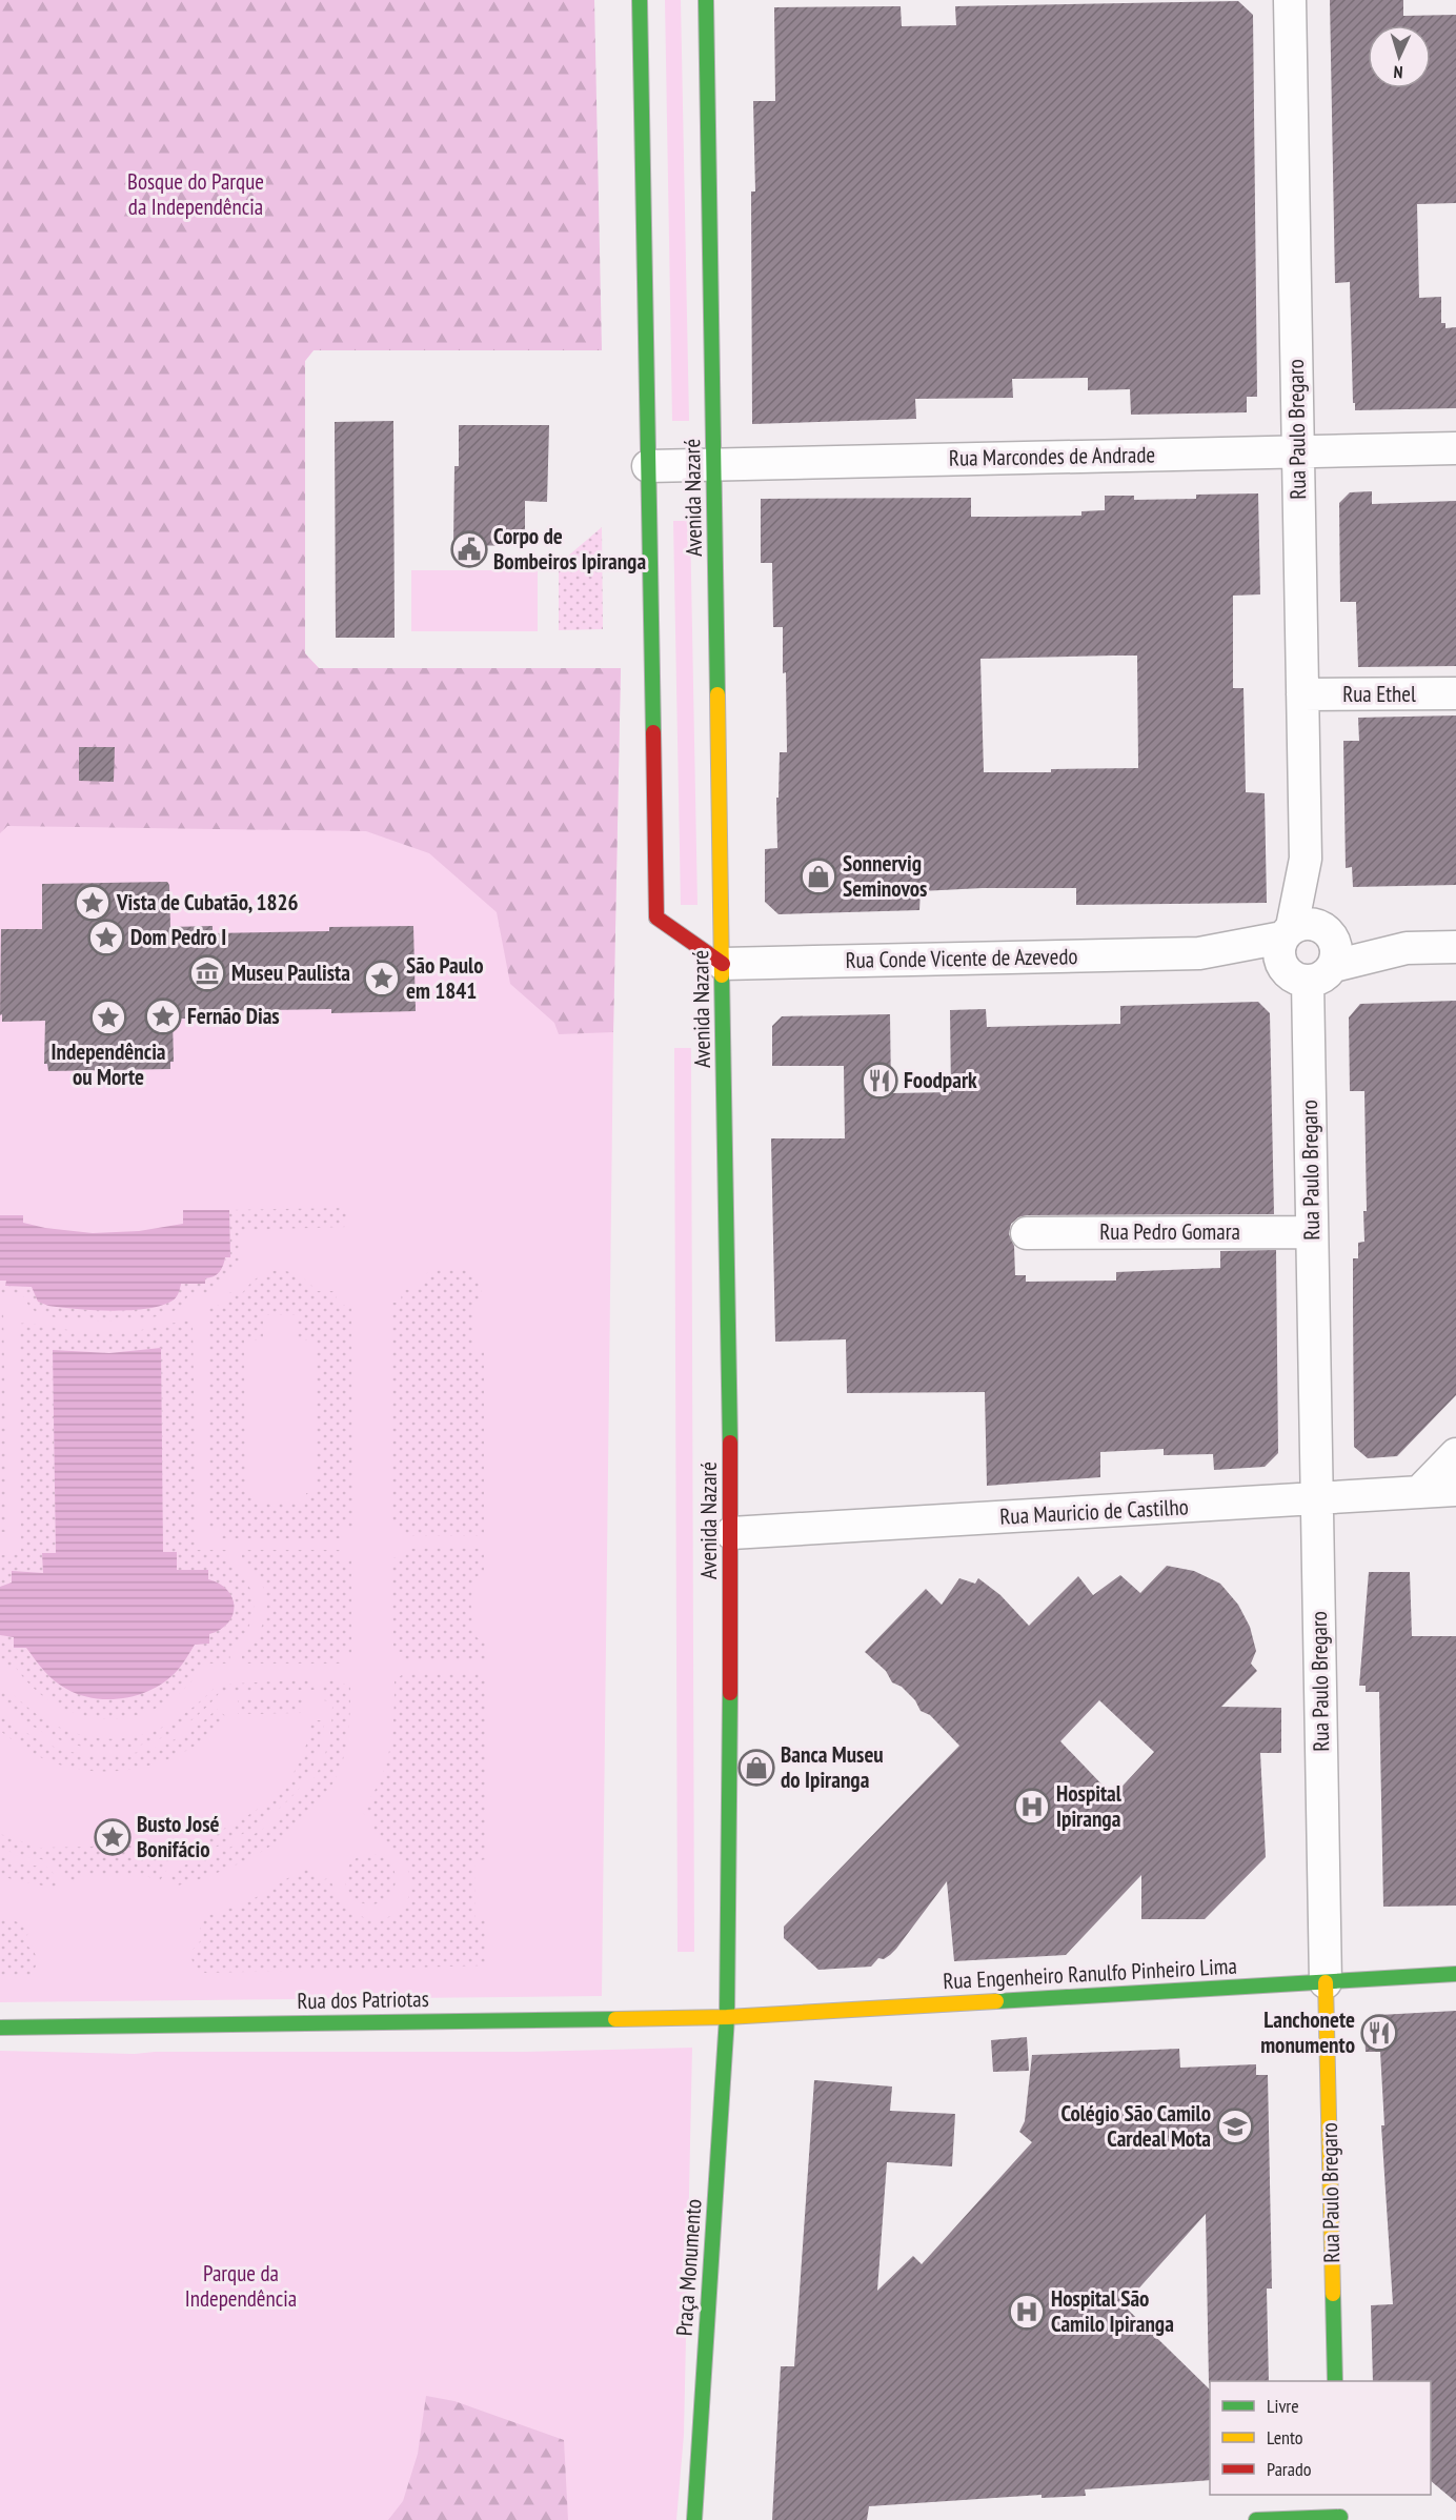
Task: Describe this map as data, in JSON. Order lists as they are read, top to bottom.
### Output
{
  "streets": {
    "main road": [
      "Rua Paulo Bregaro",
      "Avenida Nazaré",
      "Rua Engenheiro Ranulfo Pinheiro Lima",
      "Rua dos Patriotas",
      "Praça Monumento"
    ],
    "street": [
      "Rua Marcondes de Andrade",
      "Rua Ethel",
      "Rua Conde Vicente de Azevedo",
      "Rua Pedro Gomara",
      "Rua Mauricio de Castilho"
    ]
  },
  "crossings": [
    ["Rua Paulo Bregaro", "Rua Marcondes de Andrade"],
    ["Rua Paulo Bregaro", "Rua Ethel"],
    ["Rua Paulo Bregaro", "Rua Conde Vicente de Azevedo"],
    ["Rua Paulo Bregaro", "Rua Pedro Gomara"],
    ["Rua Paulo Bregaro", "Rua Mauricio de Castilho"],
    ["Rua Paulo Bregaro", "Rua Engenheiro Ranulfo Pinheiro Lima"],
    ["Rua Marcondes de Andrade", "Avenida Nazaré"],
    ["Avenida Nazaré", "Rua Conde Vicente de Azevedo"],
    ["Avenida Nazaré", "Rua Mauricio de Castilho"],
    ["Avenida Nazaré", "Rua Engenheiro Ranulfo Pinheiro Lima"],
    ["Avenida Nazaré", "Rua dos Patriotas"],
    ["Avenida Nazaré", "Praça Monumento"],
    ["Rua Engenheiro Ranulfo Pinheiro Lima", "Rua dos Patriotas"],
    ["Rua Engenheiro Ranulfo Pinheiro Lima", "Praça Monumento"],
    ["Rua dos Patriotas", "Praça Monumento"]
  ],
  "parks": ["Bosque do Parque da Independência", "Parque da Independência"],
  "places": {
    "public building": ["Corpo de Bombeiros Ipiranga"],
    "shop": ["Sonnervig Seminovos", "Banca Museu do Ipiranga"],
    "place": [
      "Vista de Cubatão, 1826",
      "Dom Pedro I",
      "São Paulo em 1841",
      "Fernão Dias",
      "Independência ou Morte",
      "Busto José Bonifácio"
    ],
    "museum": ["Museu Paulista"],
    "restaurant": ["Foodpark", "Lanchonete monumento"],
    "hospital": ["Hospital Ipiranga", "Hospital São Camilo Ipiranga"],
    "school or university": ["Colégio São Camilo Cardeal Mota"]
  },
  "legend": ["Livre", "Lento", "Parado"],
  "north": "bottom"
}
